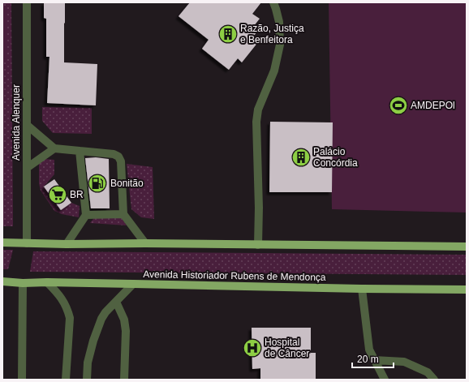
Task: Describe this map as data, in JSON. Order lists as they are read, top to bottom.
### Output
{
  "streets": {
    "main road": ["Avenida Historiador Rubens de Mendonça"],
    "street": ["Avenida Alenquer"]
  },
  "places": {
    "building": ["Razão, Justiça e Benfeitora", "Palácio Concórdia"],
    "sports": ["AMDEPOl"],
    "fuel station": ["Bonitão"],
    "supermarket": ["BR"],
    "hospital": ["Hospital de Câncer"]
  },
  "scale_bar": "20 m"
}
